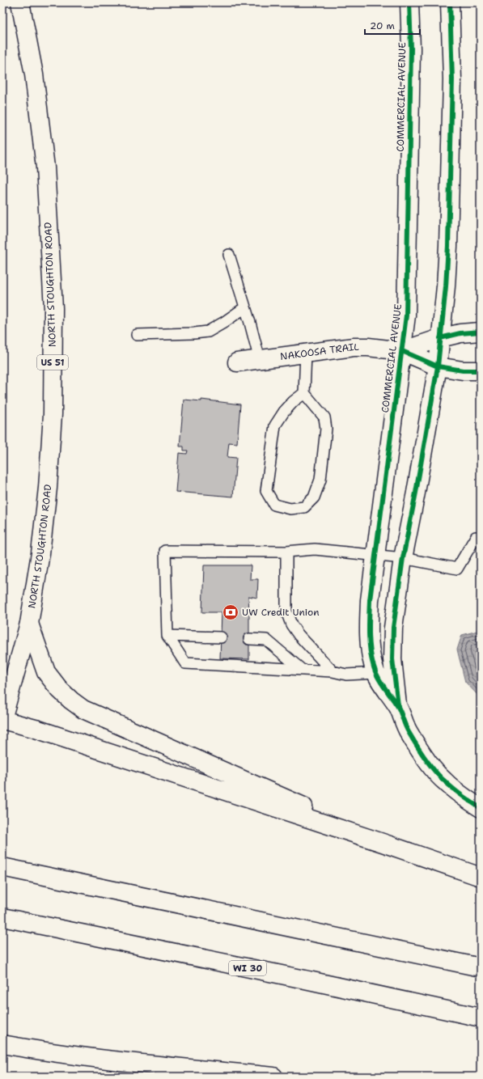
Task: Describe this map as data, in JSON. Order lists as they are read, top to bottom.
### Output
{
  "streets": {
    "main road": [
      "COMMERCIAL AVENUE",
      "NORTH STOUGHTON ROAD",
      "NAKOOSA TRAIL",
      "US 51",
      "WI 30"
    ]
  },
  "crossings": [
    ["COMMERCIAL AVENUE", "NAKOOSA TRAIL"]
  ],
  "places": {
    "bank": ["UW Credit Union"]
  },
  "scale_bar": "20 m"
}
